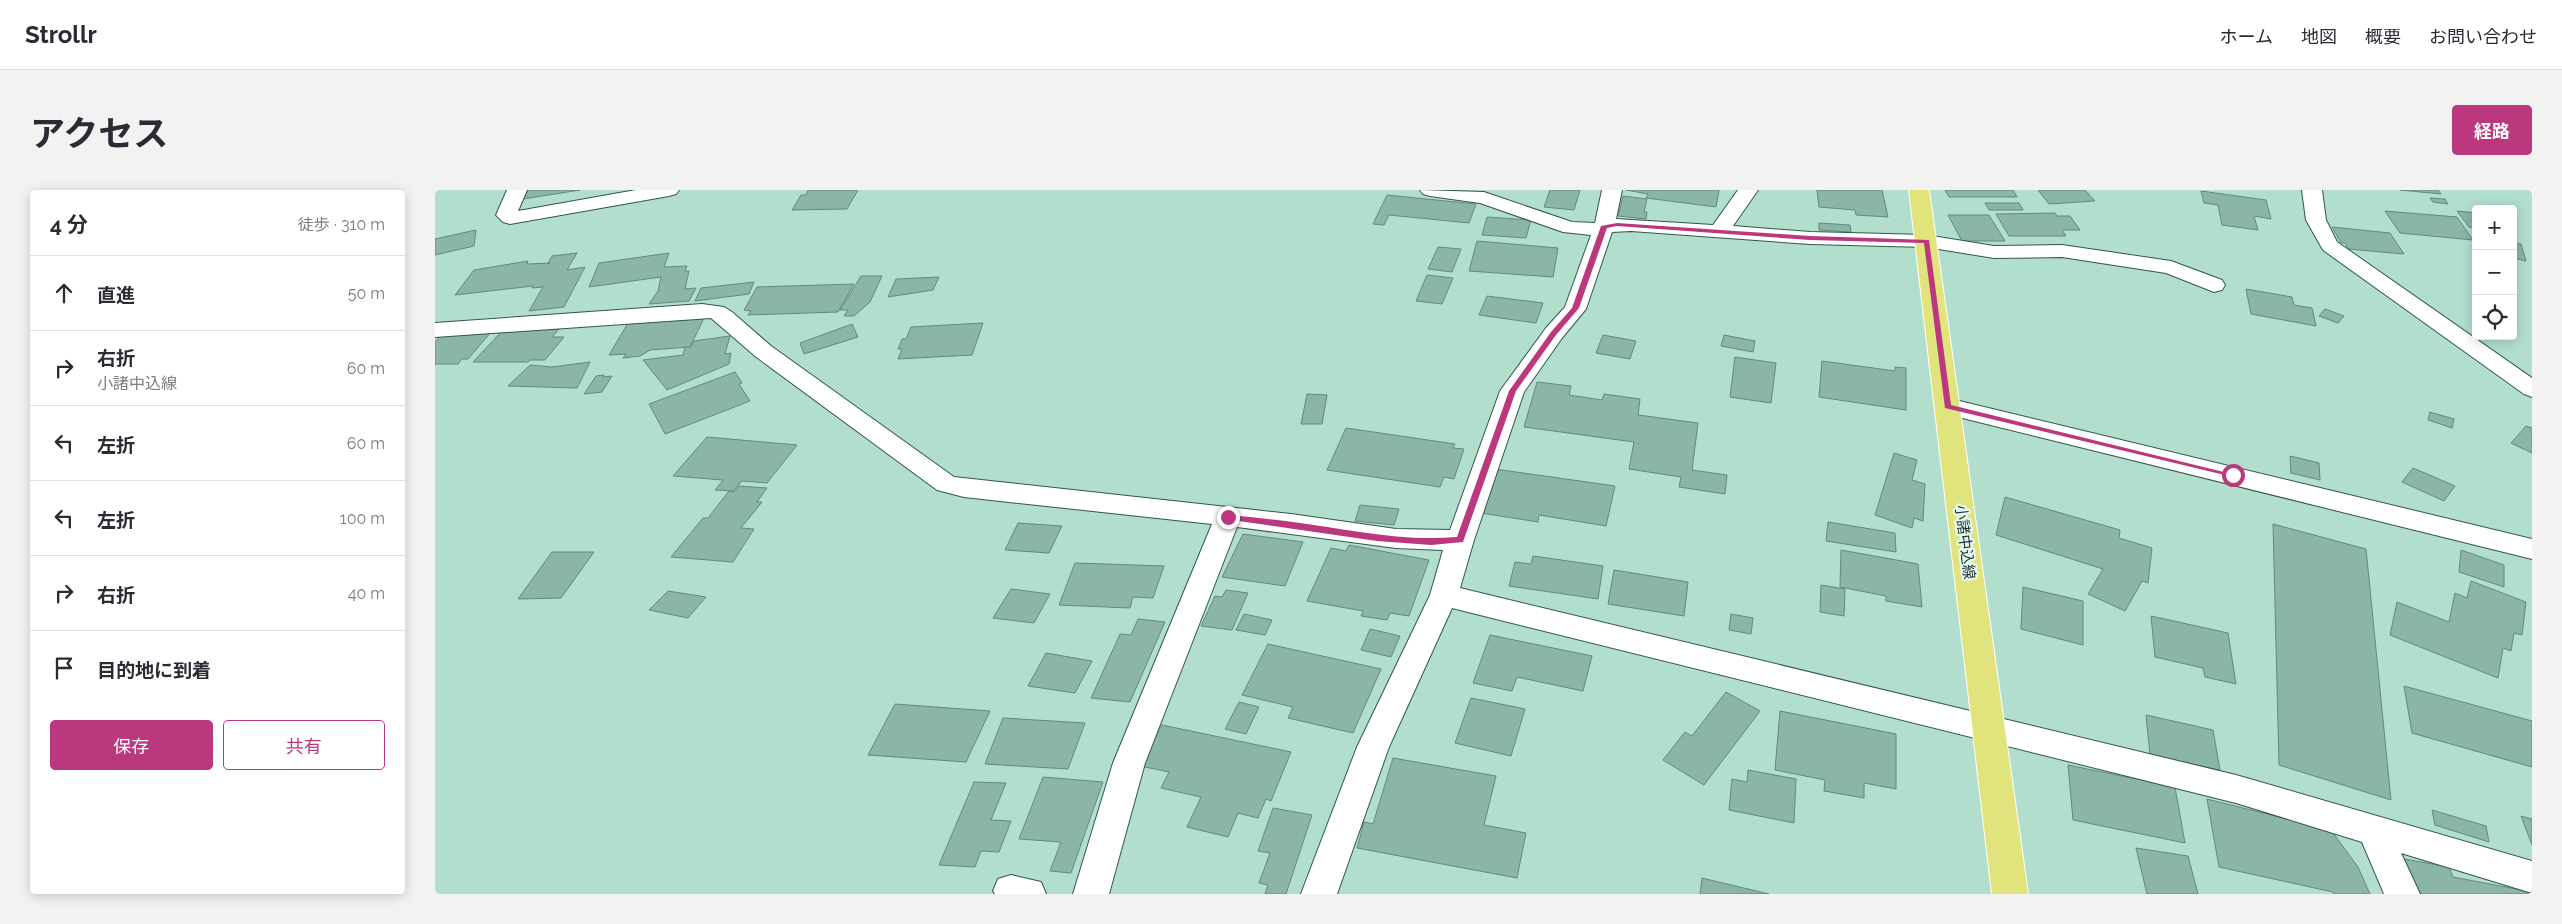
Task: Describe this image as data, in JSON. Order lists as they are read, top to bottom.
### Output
{
  "streets": {
    "main road": ["小諸中込線"]
  },
  "page": {
    "header": "Strollr",
    "nav": [
      "ホーム",
      "地図",
      "概要",
      "お問い合わせ"
    ],
    "title": "アクセス",
    "buttons": [
      "経路",
      ["保存", "共有"]
    ],
    "heading": ["4 分", "徒歩 · 310 m"],
    "map_buttons": ["+", "−"],
    "list": [
      ["直進", "50 m"],
      ["右折", "小諸中込線", "60 m"],
      ["左折", "60 m"],
      ["左折", "100 m"],
      ["右折", "40 m"],
      "目的地に到着"
    ]
  }
}
